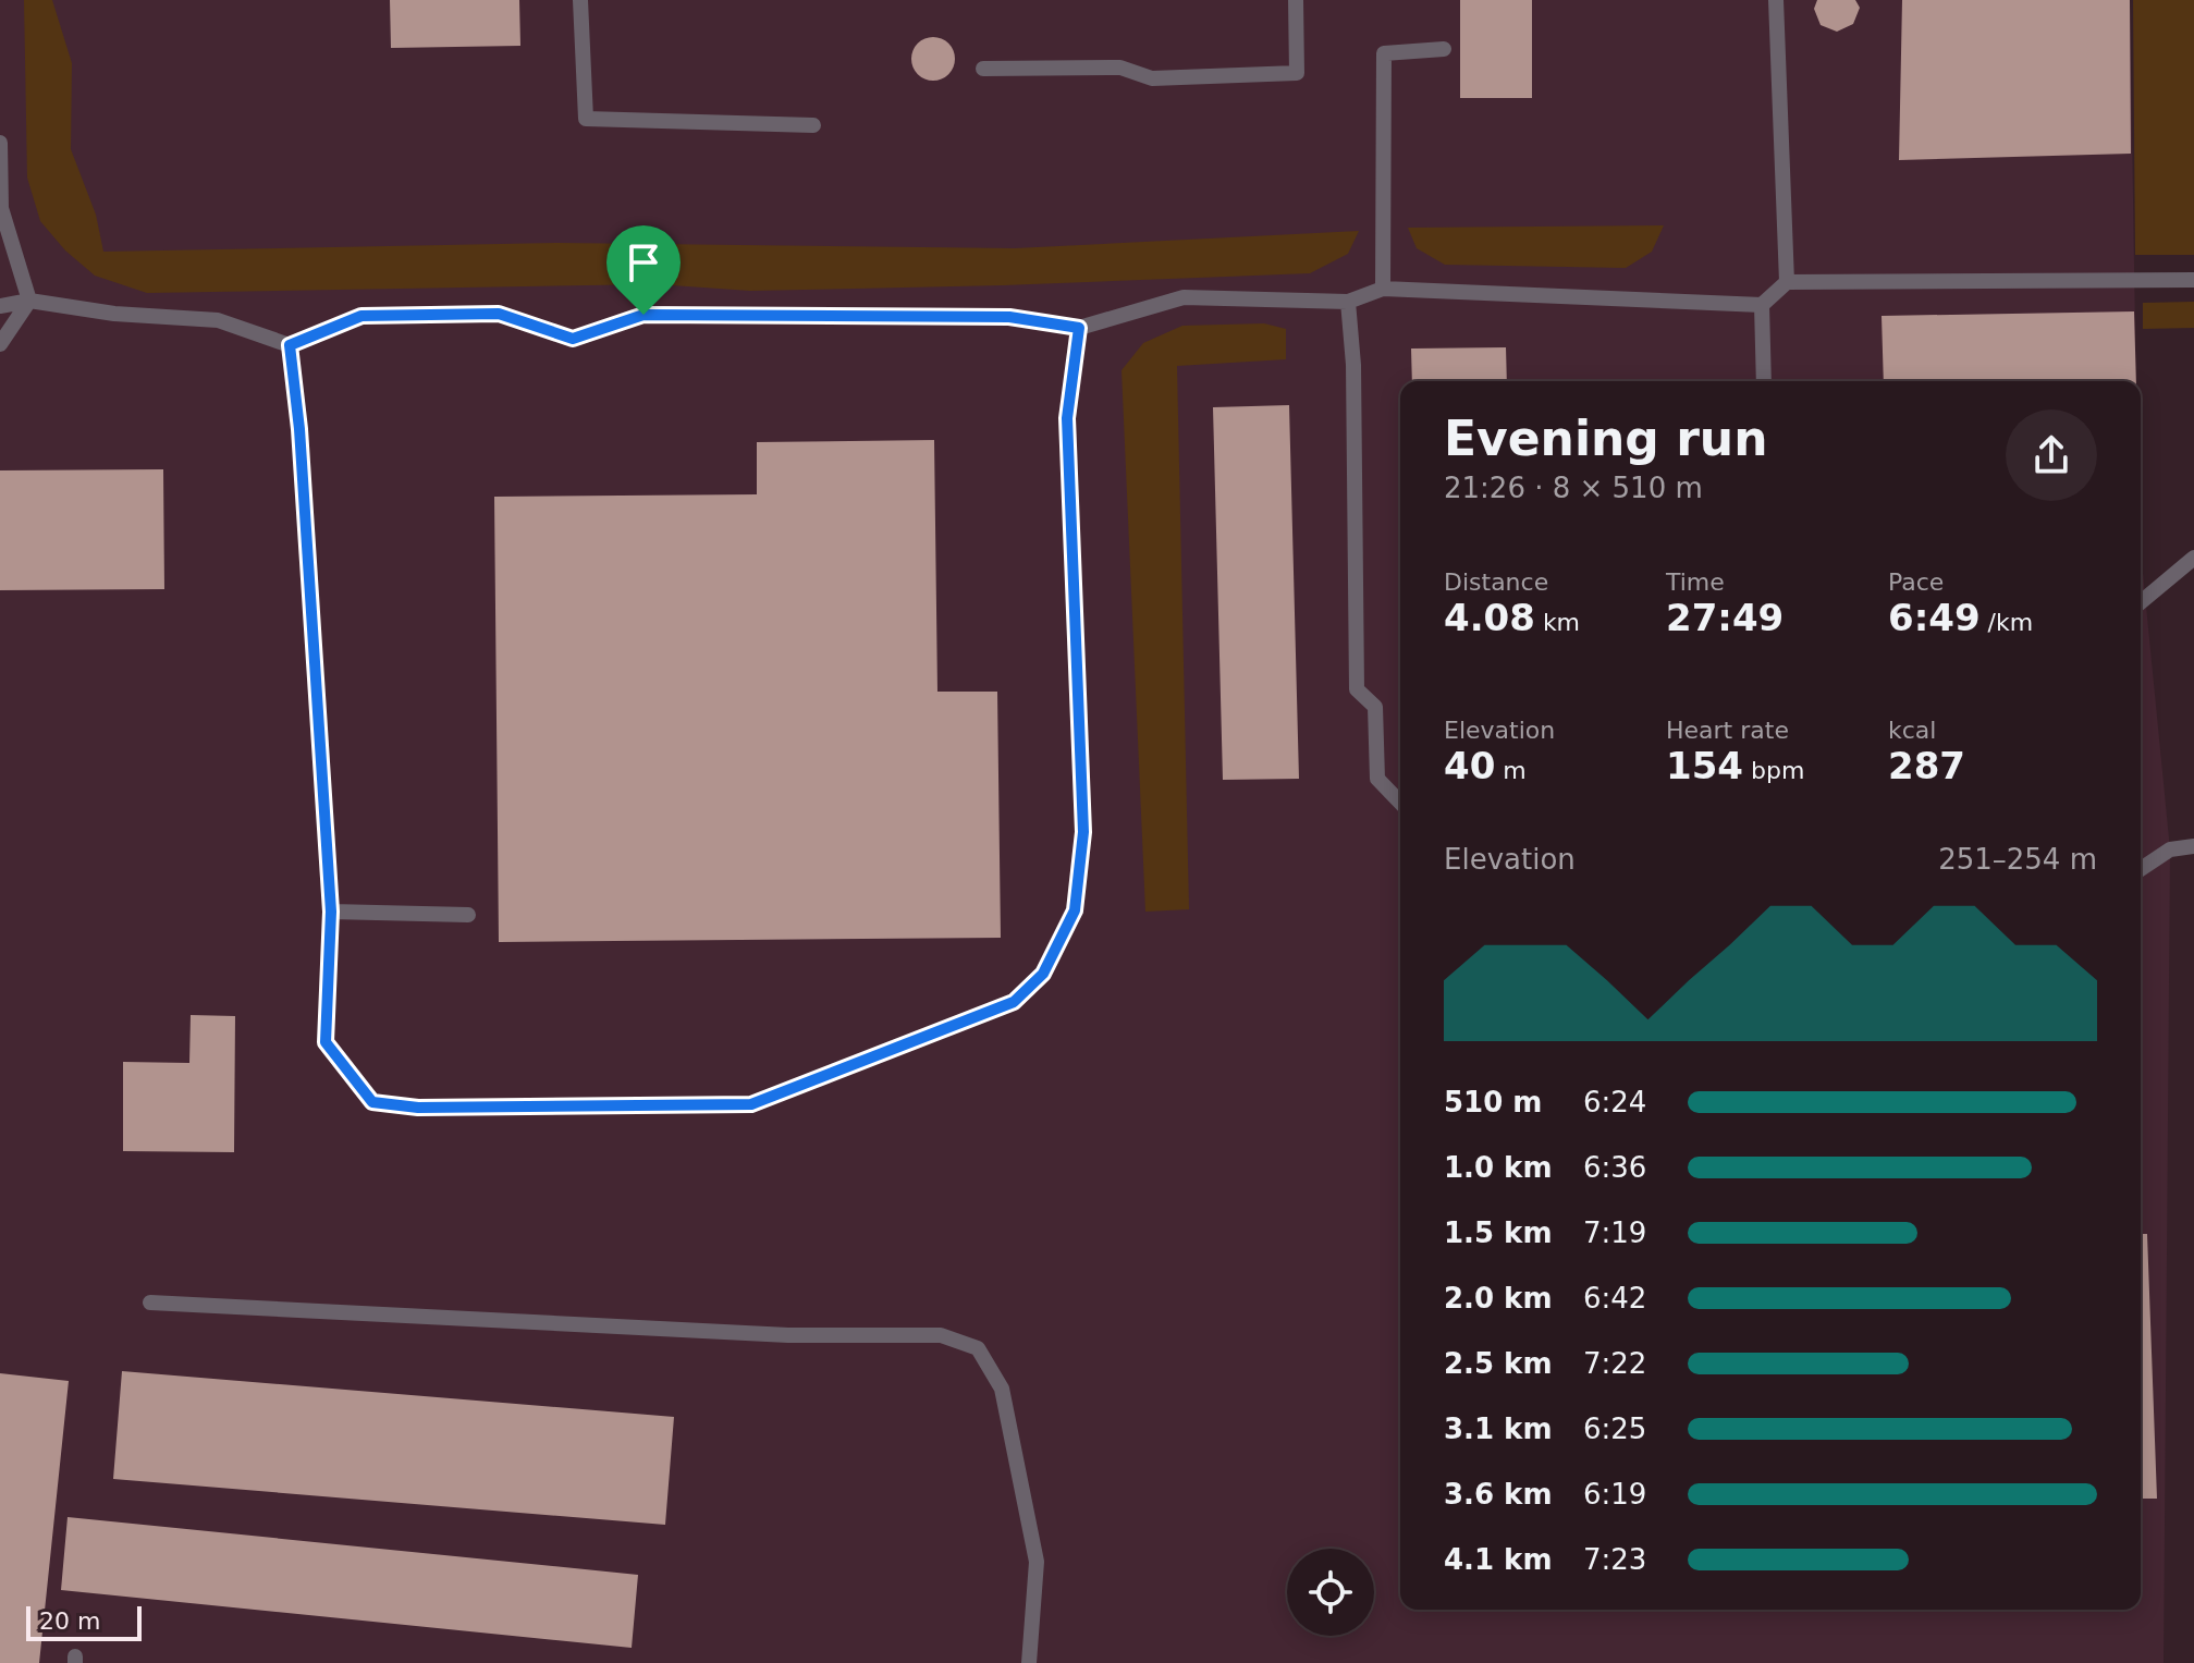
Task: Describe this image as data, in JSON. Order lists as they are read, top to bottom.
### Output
{
  "scale_bar": "20 m",
  "page": {
    "heading": ["Evening run", "21:26 · 8 × 510 m"],
    "stats": [
      ["Distance", "4.08 km"],
      ["Time", "27:49"],
      ["Pace", "6:49 /km"],
      ["Elevation", "40 m"],
      ["Heart rate", "154 bpm"],
      ["kcal", "287"]
    ],
    "chart": ["Elevation", "251–254 m"],
    "list": [
      {
        "name": "510 m",
        "note": "6:24"
      },
      {
        "name": "1.0 km",
        "note": "6:36"
      },
      {
        "name": "1.5 km",
        "note": "7:19"
      },
      {
        "name": "2.0 km",
        "note": "6:42"
      },
      {
        "name": "2.5 km",
        "note": "7:22"
      },
      {
        "name": "3.1 km",
        "note": "6:25"
      },
      {
        "name": "3.6 km",
        "note": "6:19"
      },
      {
        "name": "4.1 km",
        "note": "7:23"
      }
    ],
    "scale": "20 m"
  }
}
